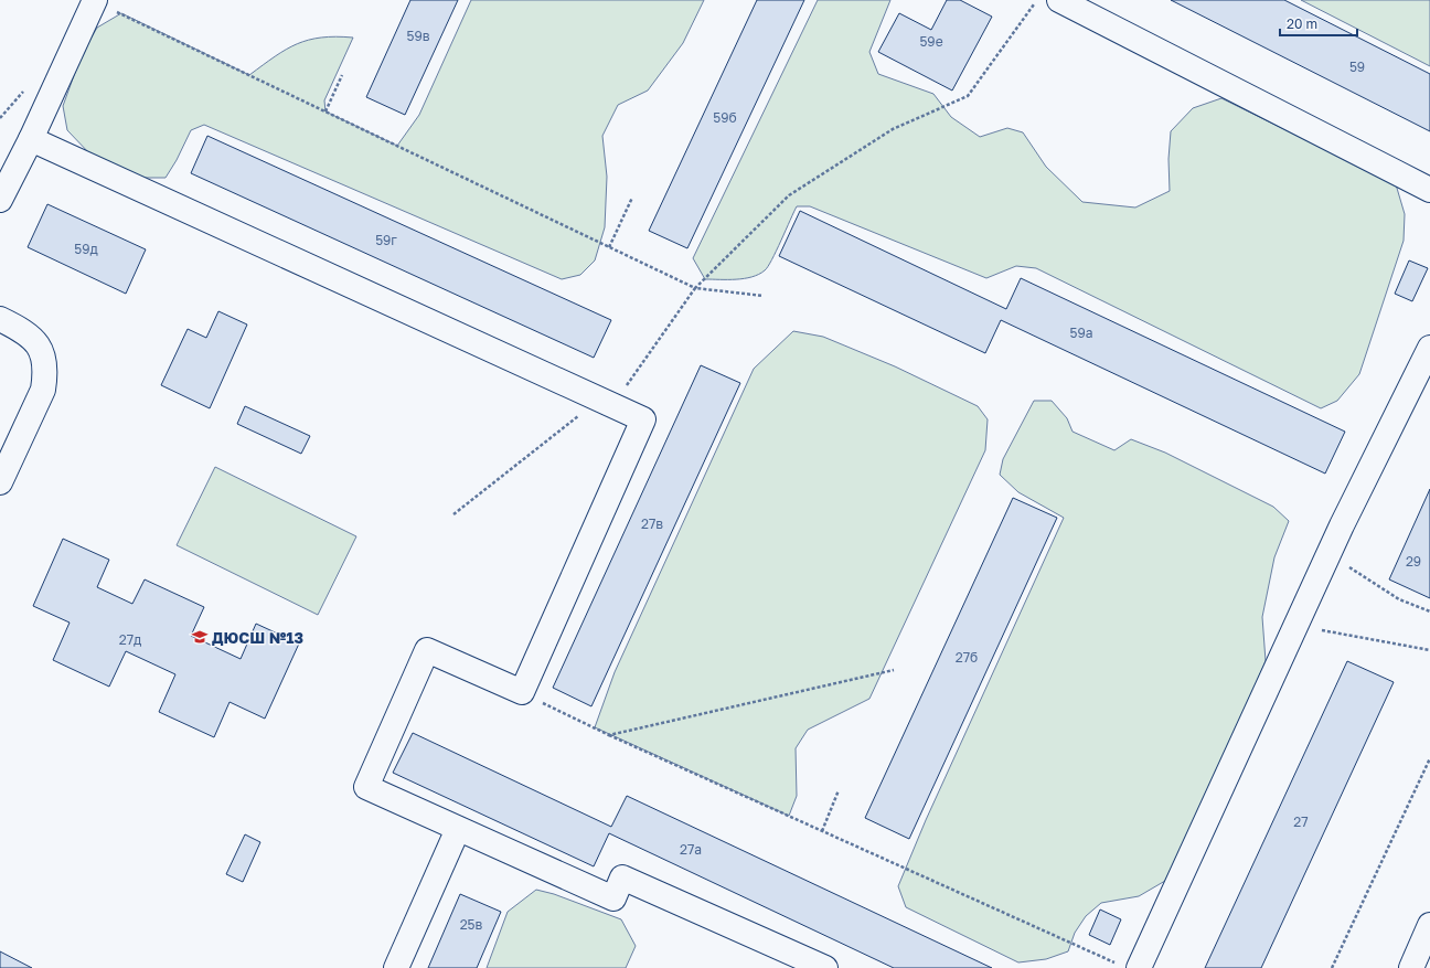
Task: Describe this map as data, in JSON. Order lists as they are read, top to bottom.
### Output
{
  "places": {
    "school or university": ["ДЮСШ №13"]
  },
  "house_numbers": [
    "59в",
    "59е",
    "59",
    "59б",
    "59г",
    "59д",
    "59а",
    "27в",
    "29",
    "27д",
    "27б",
    "27",
    "27а",
    "25в"
  ],
  "scale_bar": "20 m"
}
